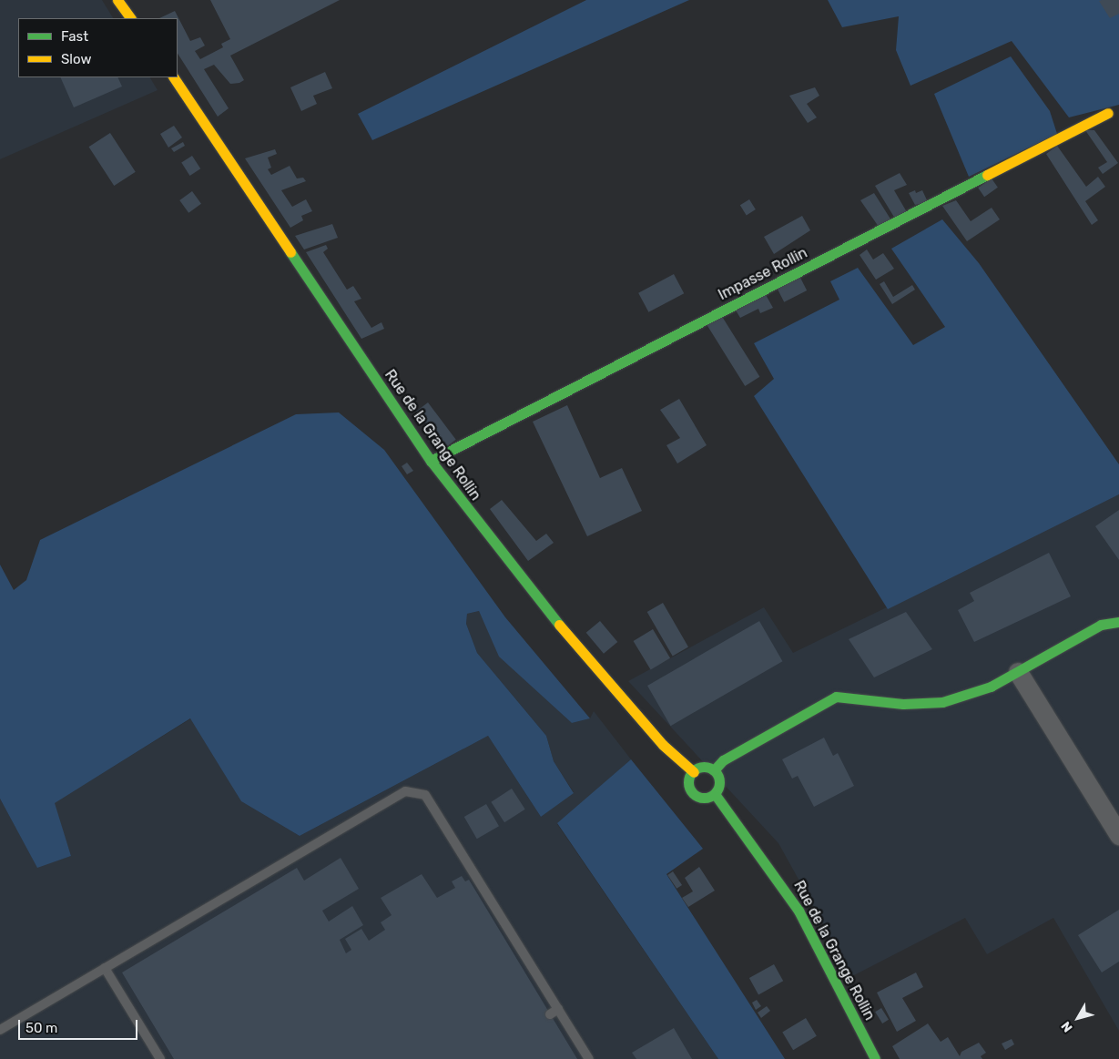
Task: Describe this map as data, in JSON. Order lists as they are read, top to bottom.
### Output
{
  "streets": {
    "main road": ["Impasse Rollin", "Rue de la Grange Rollin"]
  },
  "crossings": [
    ["Impasse Rollin", "Rue de la Grange Rollin"]
  ],
  "legend": ["Fast", "Slow"],
  "scale_bar": "50 m",
  "north": "bottom left"
}
